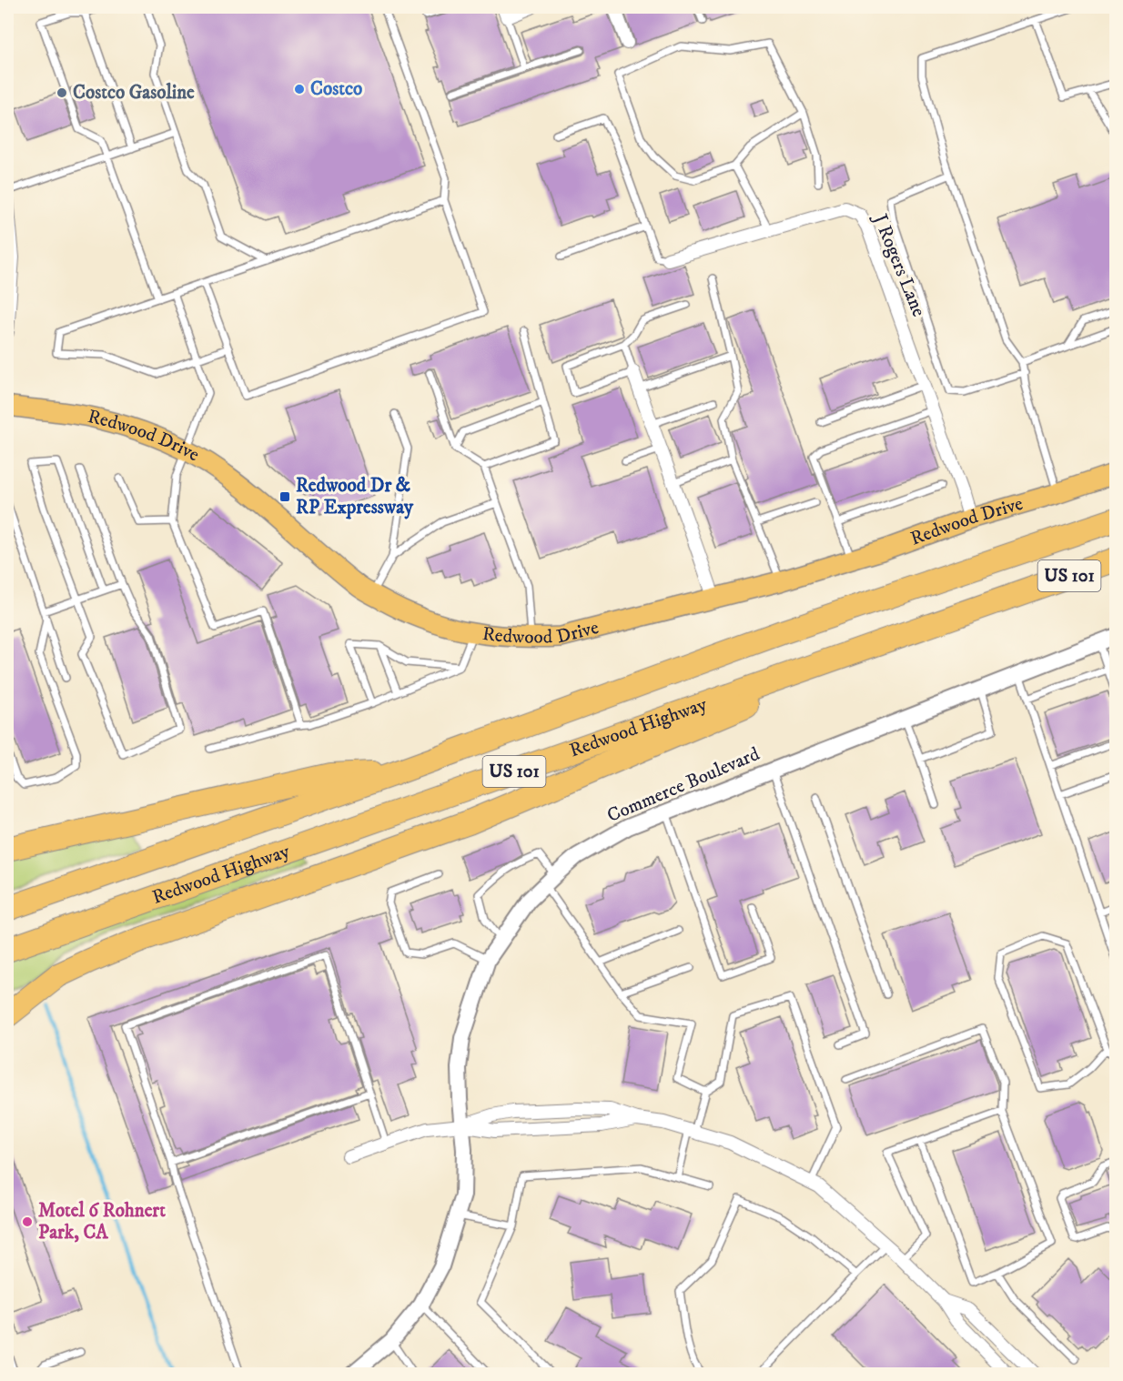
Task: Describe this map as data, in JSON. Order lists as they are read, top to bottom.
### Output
{
  "streets": {
    "highway": ["US 101", "Redwood Highway"],
    "main road": ["Redwood Drive"],
    "street": ["J Rogers Lane", "Commerce Boulevard"]
  },
  "crossings": [
    ["J Rogers Lane", "Redwood Drive"]
  ],
  "places": {
    "other": ["Costco", "Costco Gasoline", "Motel 6 Rohnert Park, CA"],
    "transit": ["Redwood Dr & RP Expressway"]
  }
}
